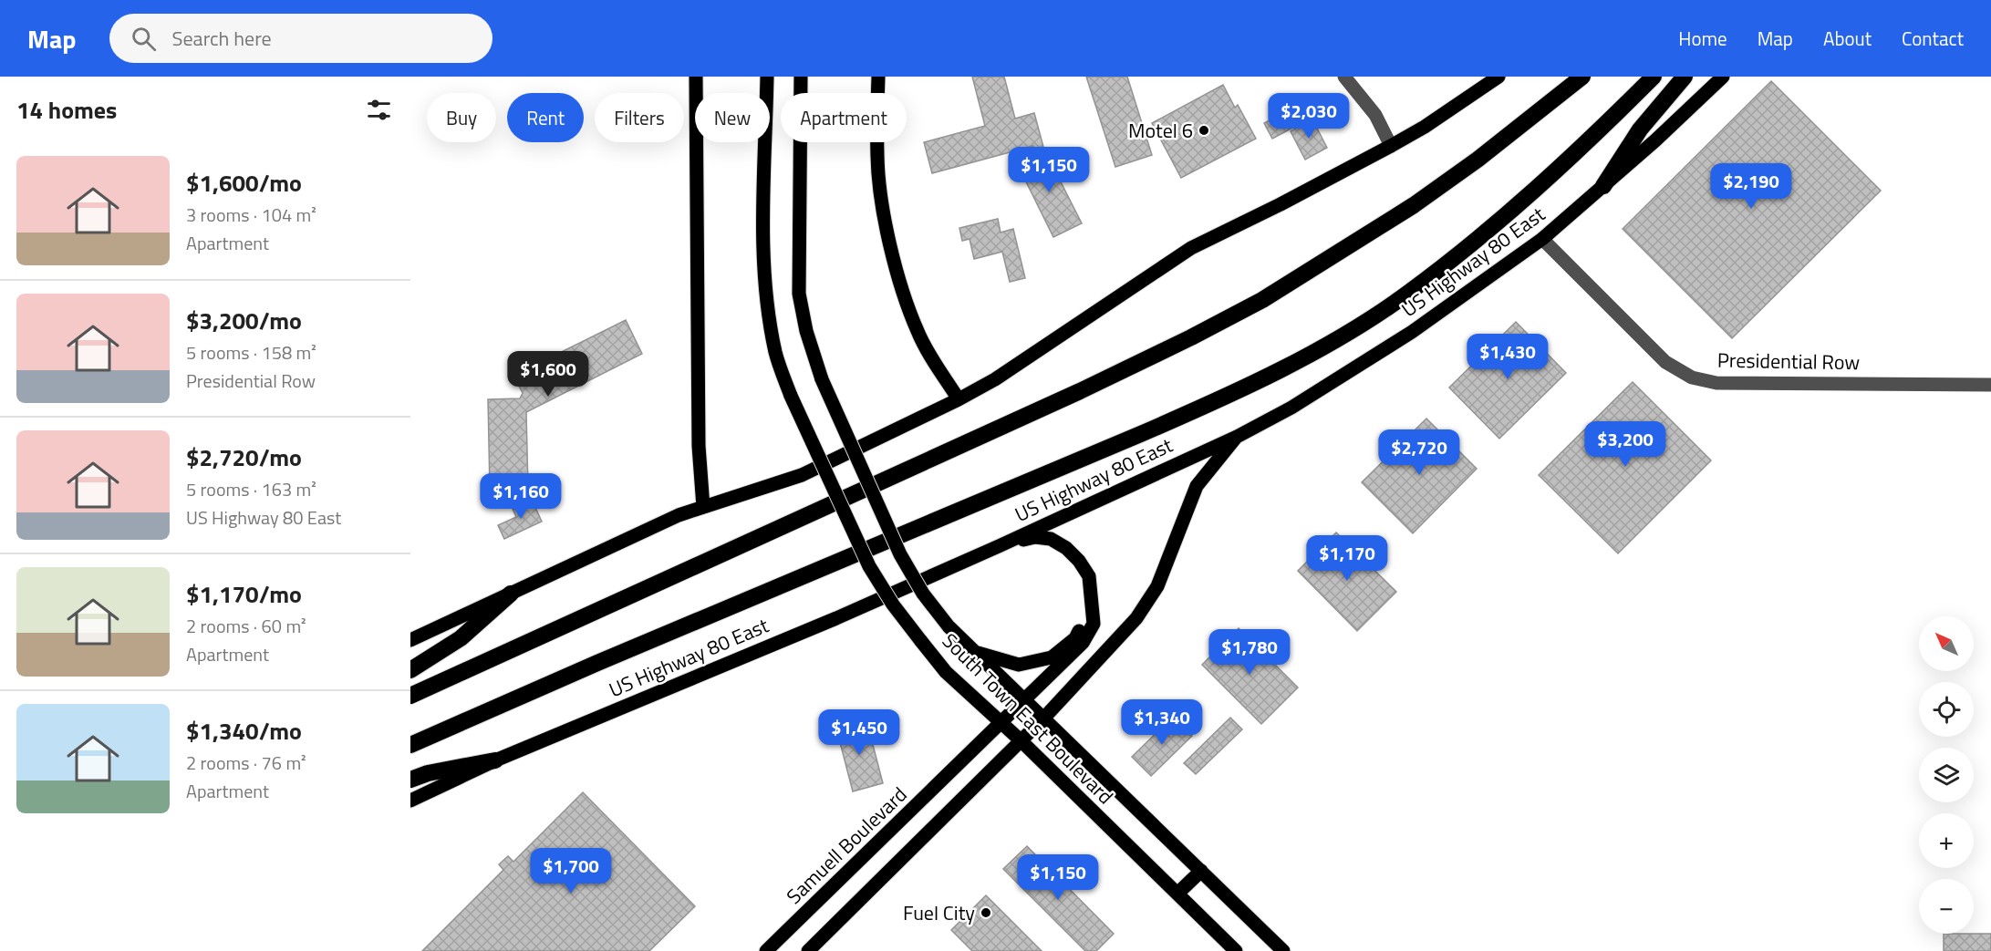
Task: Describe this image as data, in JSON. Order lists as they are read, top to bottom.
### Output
{
  "streets": {
    "main road": ["US Highway 80 East", "South Town East Boulevard", "Samuell Boulevard"],
    "street": ["Presidential Row"]
  },
  "crossings": [
    ["US Highway 80 East", "Presidential Row"],
    ["US Highway 80 East", "Samuell Boulevard"],
    ["South Town East Boulevard", "Samuell Boulevard"]
  ],
  "places": ["Motel 6", "Fuel City"],
  "north": "top left",
  "page": {
    "header": "Map",
    "search": "Search here",
    "nav": [
      "Home",
      "Map",
      "About",
      "Contact"
    ],
    "heading": "14 homes",
    "price": [
      "$2,030",
      "$1,150",
      "$2,190",
      "$1,430",
      "$1,600",
      "$3,200",
      "$2,720",
      "$1,160",
      "$1,170",
      "$1,780",
      "$1,340",
      "$1,450",
      "$1,700",
      "$1,150"
    ],
    "chip": [
      "Buy",
      "Rent",
      "Filters",
      "New",
      "Apartment"
    ],
    "list": [
      {
        "name": "$1,600/mo",
        "note": "3 rooms · 104 m² · Apartment"
      },
      {
        "name": "$3,200/mo",
        "note": "5 rooms · 158 m² · Presidential Row"
      },
      {
        "name": "$2,720/mo",
        "note": "5 rooms · 163 m² · US Highway 80 East"
      },
      {
        "name": "$1,170/mo",
        "note": "2 rooms · 60 m² · Apartment"
      },
      {
        "name": "$1,340/mo",
        "note": "2 rooms · 76 m² · Apartment"
      }
    ],
    "map_buttons": ["+", "−"]
  }
}
